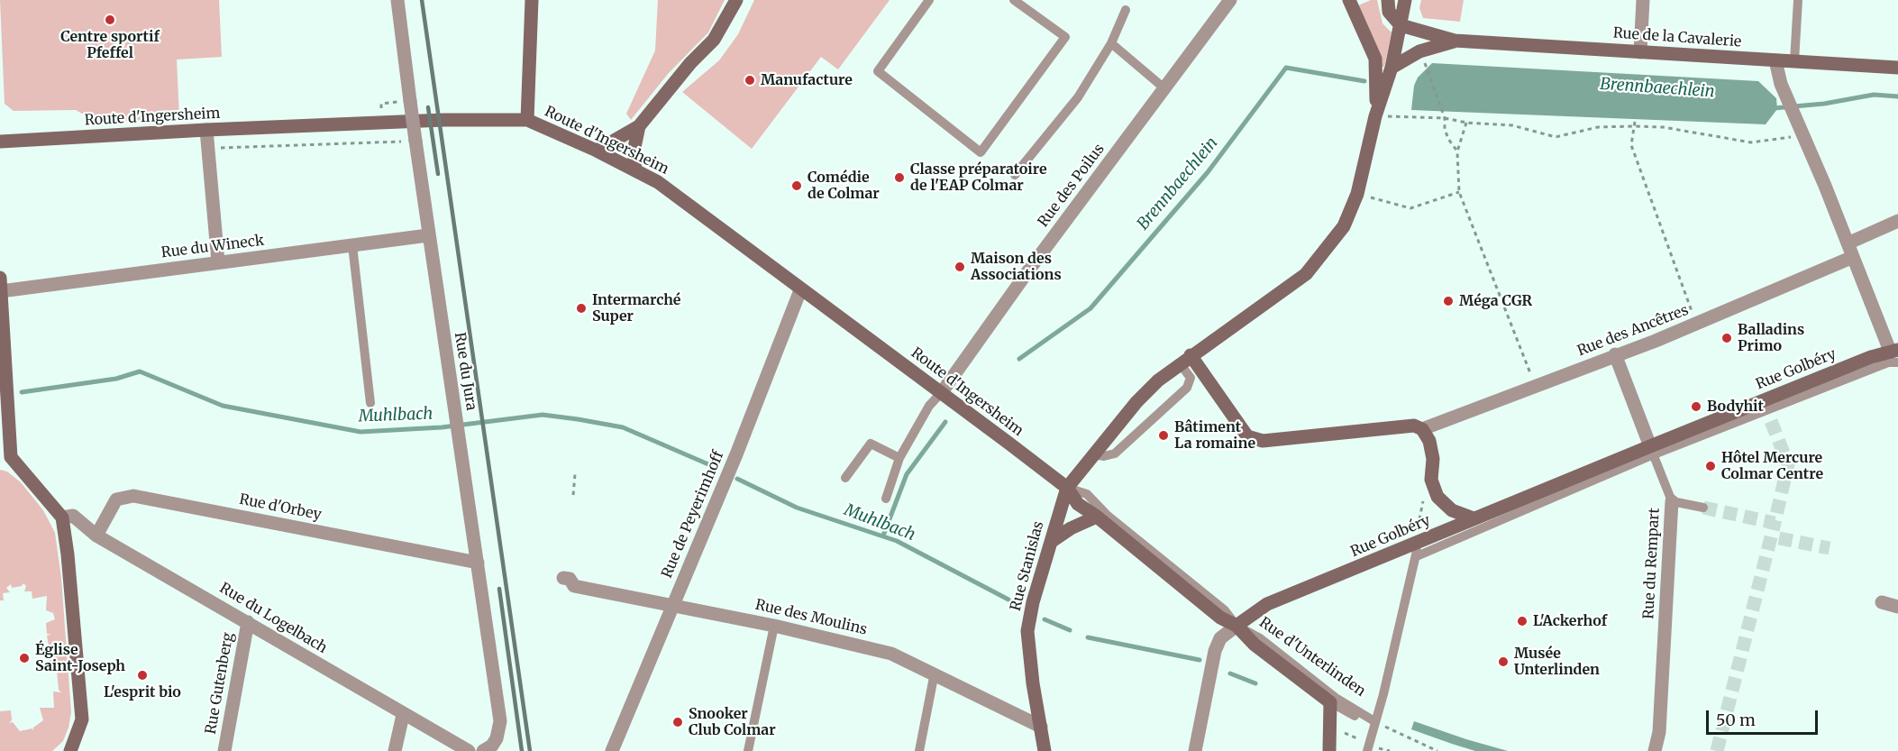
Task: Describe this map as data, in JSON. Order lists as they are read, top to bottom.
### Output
{
  "streets": {
    "main road": [
      "Rue de la Cavalerie",
      "Route d'Ingersheim",
      "Rue Golbéry",
      "Rue Stanislas",
      "Rue d'Unterlinden"
    ],
    "street": [
      "Rue des Poilus",
      "Rue du Wineck",
      "Rue des Ancêtres",
      "Rue du Jura",
      "Rue d'Orbey",
      "Rue de Peyerimhoff",
      "Rue du Rempart",
      "Rue des Moulins",
      "Rue du Logelbach",
      "Rue Gutenberg"
    ]
  },
  "crossings": [
    ["Route d'Ingersheim", "Rue des Poilus"],
    ["Route d'Ingersheim", "Rue Golbéry"],
    ["Route d'Ingersheim", "Rue de Peyerimhoff"],
    ["Route d'Ingersheim", "Rue Stanislas"],
    ["Route d'Ingersheim", "Rue d'Unterlinden"],
    ["Rue du Wineck", "Rue du Jura"],
    ["Rue des Ancêtres", "Rue du Rempart"],
    ["Rue Golbéry", "Rue du Rempart"],
    ["Rue Golbéry", "Rue d'Unterlinden"],
    ["Rue du Jura", "Rue d'Orbey"],
    ["Rue d'Orbey", "Rue du Logelbach"],
    ["Rue de Peyerimhoff", "Rue des Moulins"],
    ["Rue Stanislas", "Rue des Moulins"],
    ["Rue du Logelbach", "Rue Gutenberg"]
  ],
  "water": ["Brennbaechlein", "Muhlbach"],
  "places": [
    "Centre sportif Pfeffel",
    "Manufacture",
    "Classe préparatoire de l'EAP Colmar",
    "Comédie de Colmar",
    "Maison des Associations",
    "Méga CGR",
    "Intermarché Super",
    "Balladins Primo",
    "Bodyhit",
    "Bâtiment La romaine",
    "Hôtel Mercure Colmar Centre",
    "L'Ackerhof",
    "Église Saint-Joseph",
    "Musée Unterlinden",
    "L'esprit bio",
    "Snooker Club Colmar"
  ],
  "scale_bar": "50 m"
}
